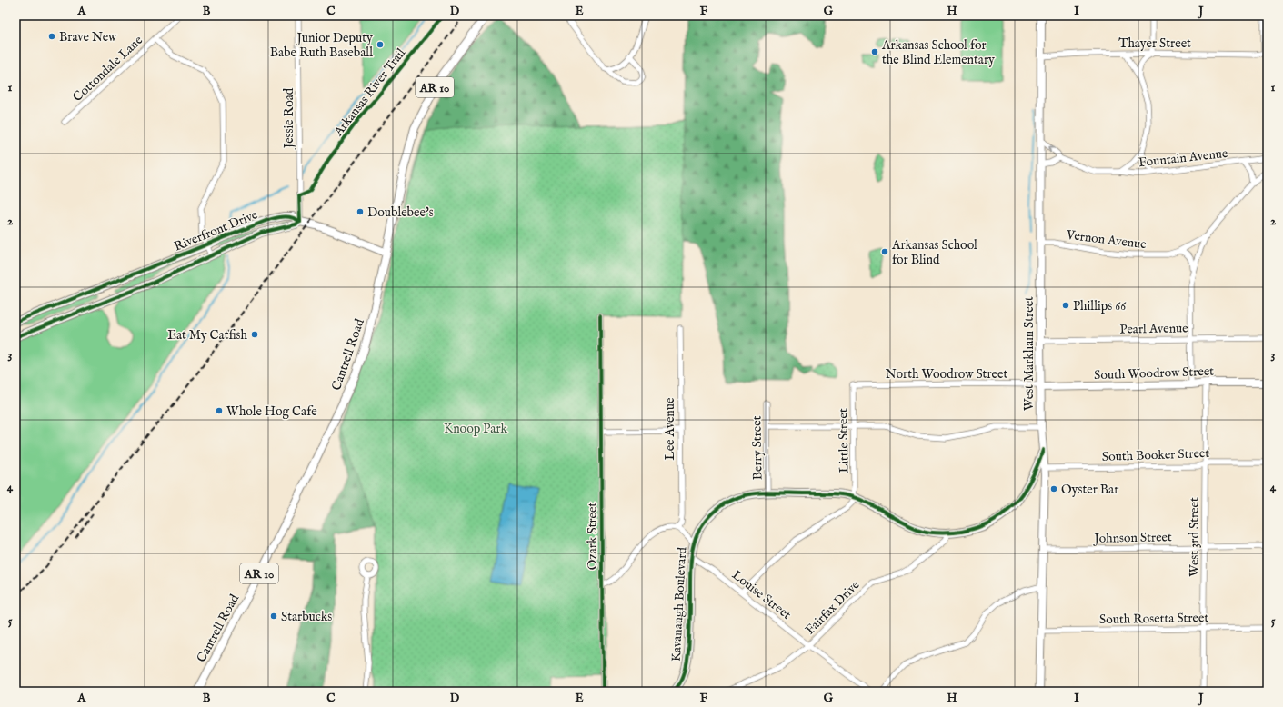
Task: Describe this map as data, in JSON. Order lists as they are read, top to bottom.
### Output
{
  "streets": {
    "main road": [
      "AR 10",
      "Riverfront Drive",
      "West Markham Street",
      "Cantrell Road",
      "South Woodrow Street",
      "Kavanaugh Boulevard"
    ],
    "street": [
      "Thayer Street",
      "Cottondale Lane",
      "Jessie Road",
      "Fountain Avenue",
      "Vernon Avenue",
      "Pearl Avenue",
      "North Woodrow Street",
      "Lee Avenue",
      "Little Street",
      "Berry Street",
      "South Booker Street",
      "Ozark Street",
      "Johnson Street",
      "West 3rd Street",
      "Louise Street",
      "Fairfax Drive",
      "South Rosetta Street"
    ],
    "cycle path": ["Arkansas River Trail"]
  },
  "crossings": [
    ["Thayer Street", "Fountain Avenue"],
    ["Thayer Street", "West Markham Street"],
    ["Jessie Road", "Riverfront Drive"],
    ["Fountain Avenue", "West Markham Street"],
    ["Riverfront Drive", "Cantrell Road"],
    ["Vernon Avenue", "West Markham Street"],
    ["Pearl Avenue", "West Markham Street"],
    ["West Markham Street", "South Woodrow Street"],
    ["West Markham Street", "North Woodrow Street"],
    ["West Markham Street", "South Booker Street"],
    ["West Markham Street", "Johnson Street"],
    ["West Markham Street", "Kavanaugh Boulevard"],
    ["West Markham Street", "South Rosetta Street"],
    ["South Woodrow Street", "North Woodrow Street"],
    ["South Woodrow Street", "West 3rd Street"],
    ["North Woodrow Street", "Little Street"],
    ["Little Street", "Kavanaugh Boulevard"],
    ["Berry Street", "Kavanaugh Boulevard"],
    ["South Booker Street", "West 3rd Street"],
    ["Johnson Street", "West 3rd Street"],
    ["West 3rd Street", "South Rosetta Street"],
    ["Louise Street", "Kavanaugh Boulevard"],
    ["Louise Street", "Fairfax Drive"],
    ["Kavanaugh Boulevard", "Fairfax Drive"]
  ],
  "parks": ["Knoop Park"],
  "places": [
    "Brave New",
    "Junior Deputy Babe Ruth Baseball",
    "Arkansas School for the Blind Elementary",
    "Doublebee's",
    "Arkansas School for Blind",
    "Phillips 66",
    "Eat My Catfish",
    "Whole Hog Cafe",
    "Oyster Bar",
    "Starbucks"
  ],
  "grid": {
    "columns": [
      "A",
      "B",
      "C",
      "D",
      "E",
      "F",
      "G",
      "H",
      "I",
      "J"
    ],
    "rows": [
      "1",
      "2",
      "3",
      "4",
      "5"
    ]
  }
}
